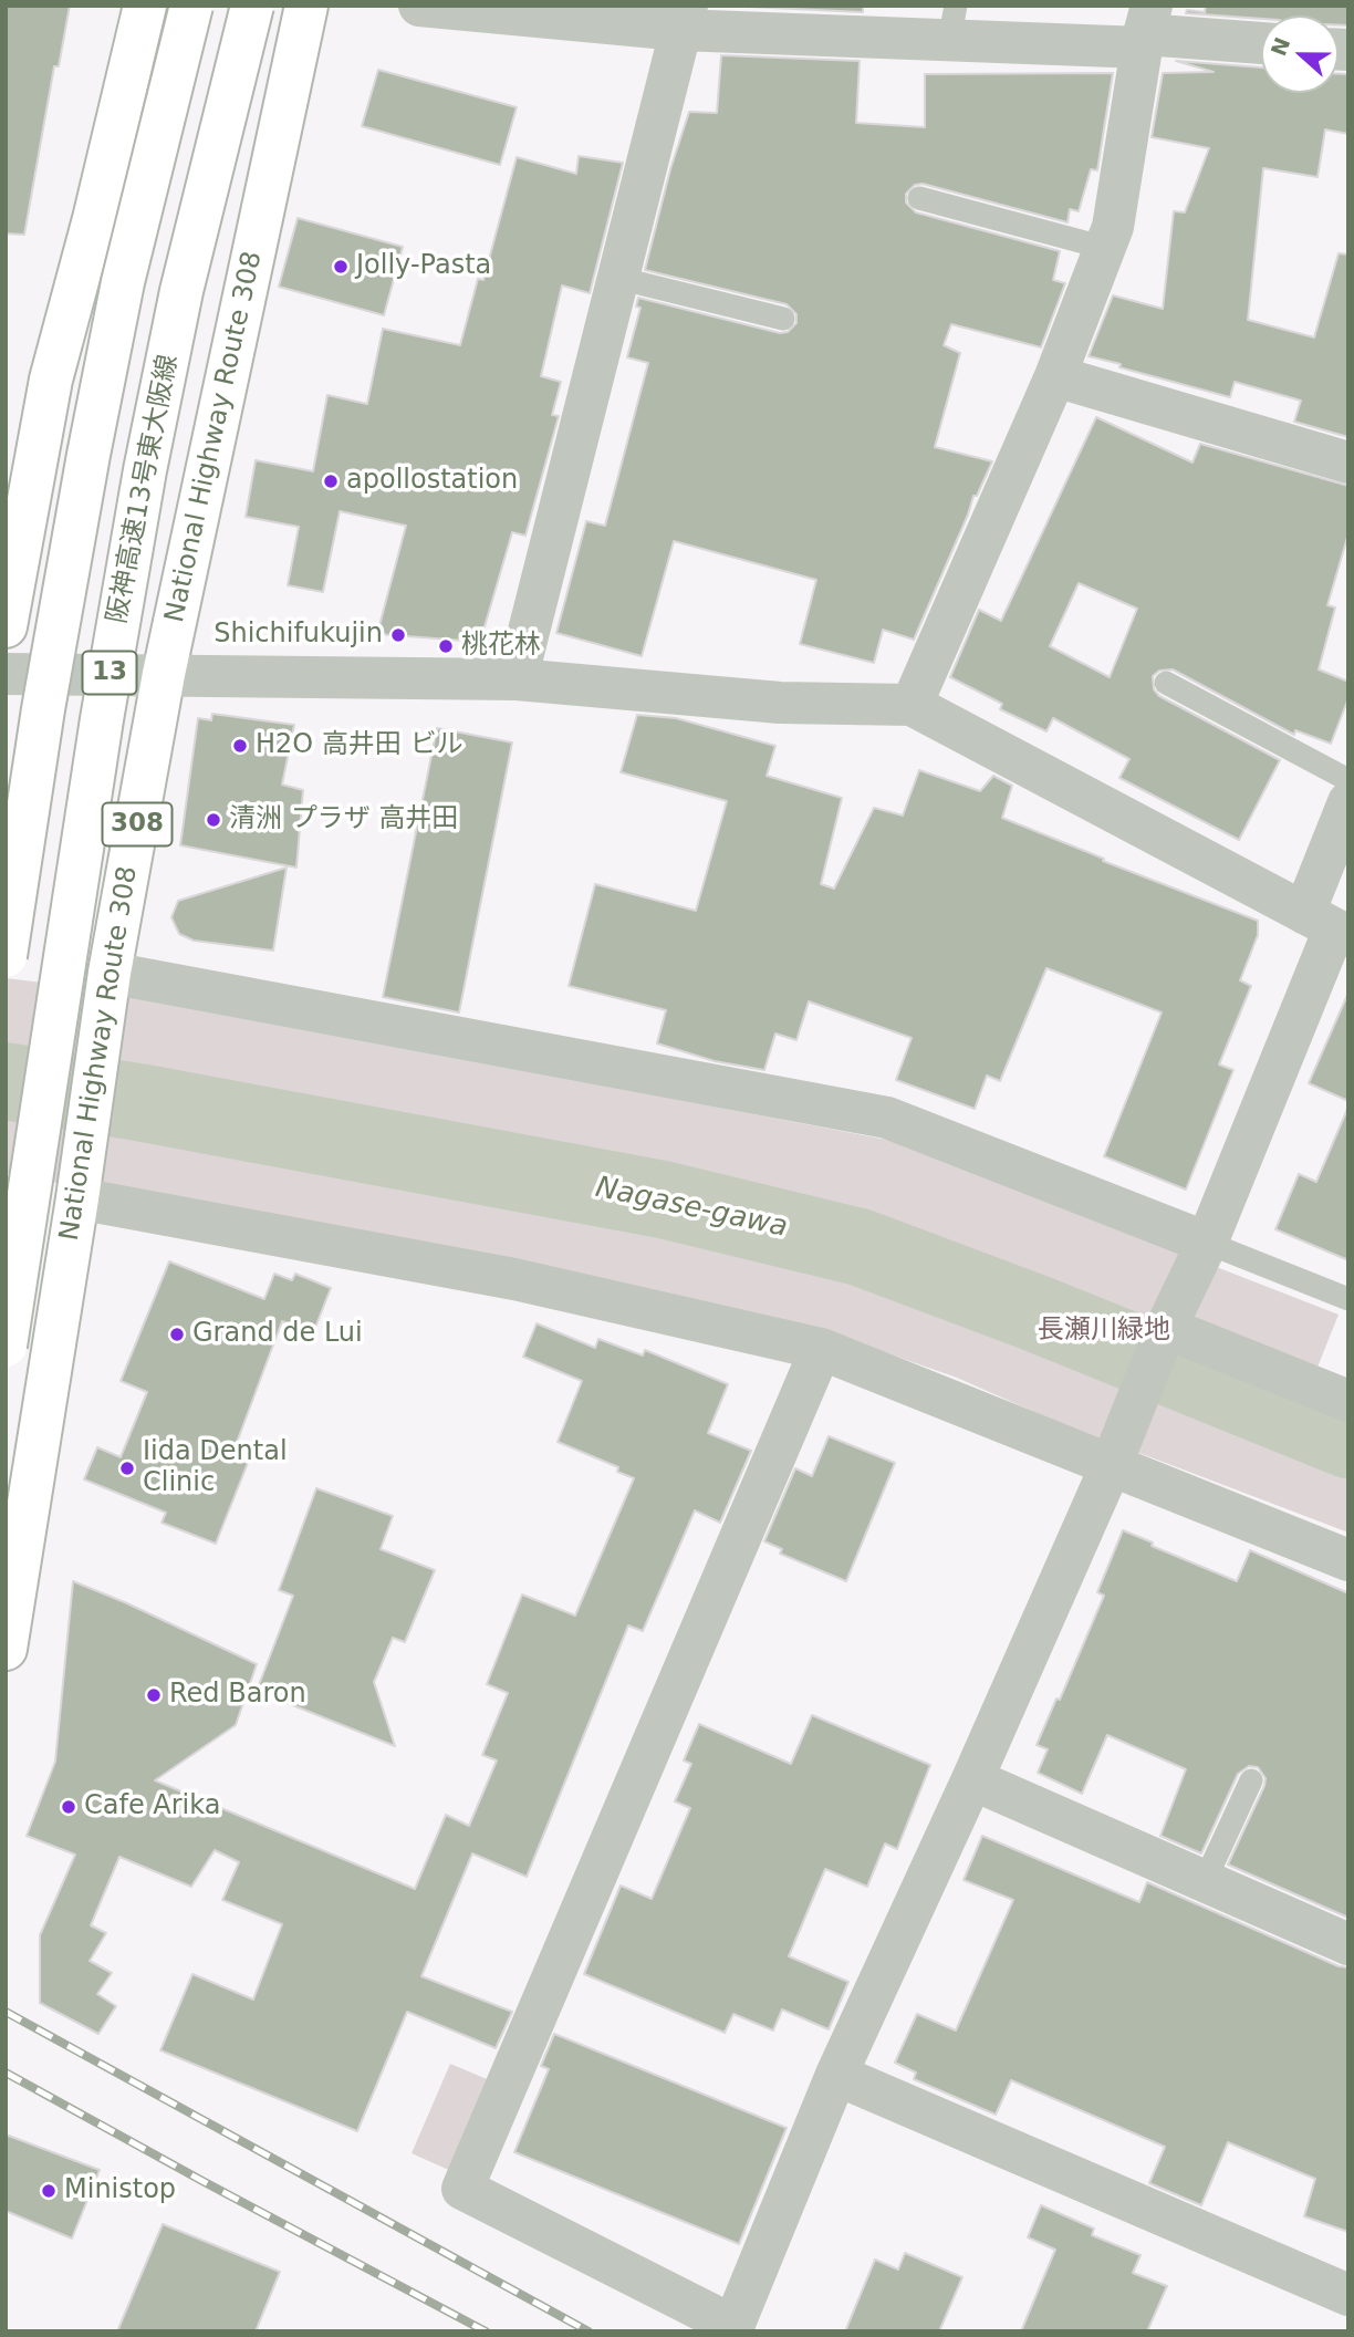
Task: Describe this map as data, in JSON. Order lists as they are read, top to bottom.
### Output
{
  "streets": {
    "highway": [
      "National Highway Route 308",
      "阪神高速13号東大阪線",
      "13",
      "308"
    ]
  },
  "water": ["Nagase-gawa"],
  "parks": ["長瀬川緑地"],
  "places": [
    "Jolly-Pasta",
    "apollostation",
    "Shichifukujin",
    "桃花林",
    "H2O 高井田 ビル",
    "清洲 プラザ 高井田",
    "Grand de Lui",
    "Iida Dental Clinic",
    "Red Baron",
    "Cafe Arika",
    "Ministop"
  ],
  "north": "left"
}
